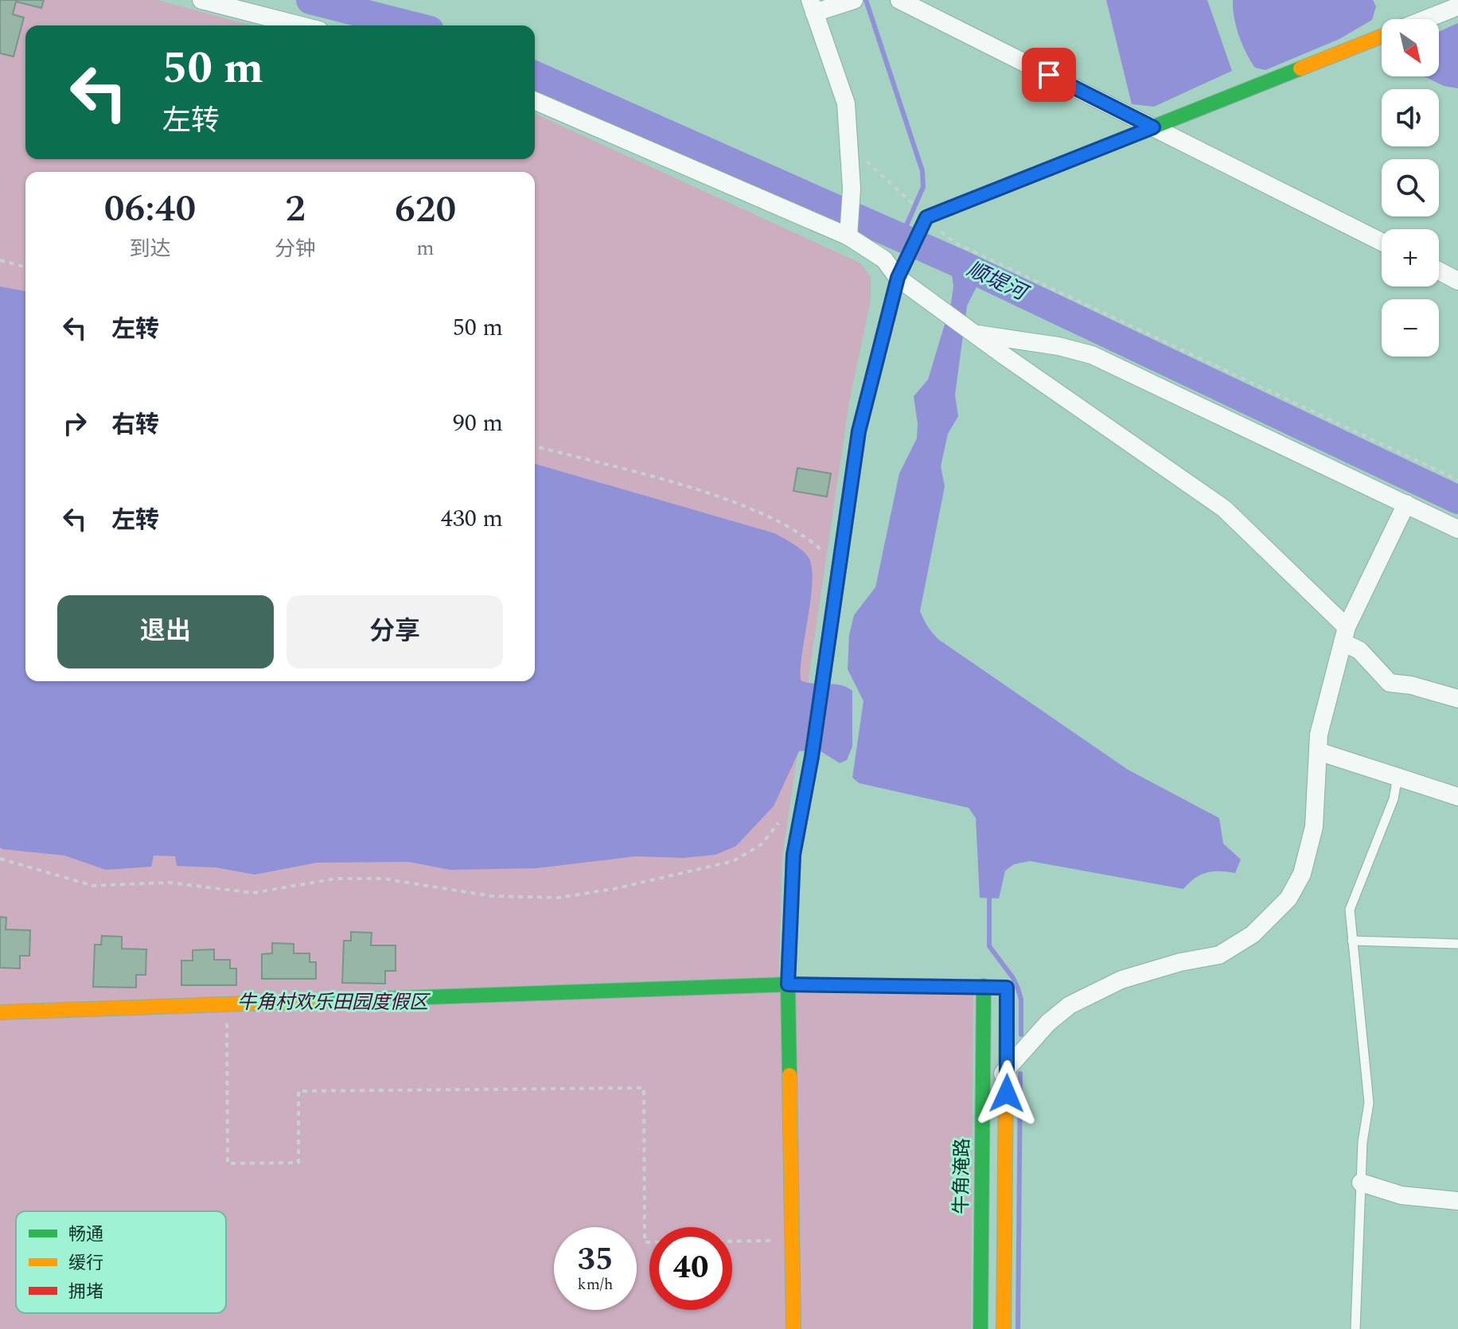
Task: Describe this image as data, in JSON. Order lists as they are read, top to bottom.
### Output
{
  "streets": {
    "street": ["牛角淹路"]
  },
  "water": ["顺堤河"],
  "parks": ["牛角村欢乐田园度假区"],
  "legend": ["畅通", "缓行", "拥堵"],
  "north": "bottom right",
  "page": {
    "map_buttons": ["+", "−"],
    "turn": ["50 m", "左转"],
    "eta": [
      "06:40",
      "到达",
      "2",
      "分钟",
      "620",
      "m"
    ],
    "list": [
      {
        "name": "左转",
        "value": "50 m"
      },
      {
        "name": "右转",
        "value": "90 m"
      },
      {
        "name": "左转",
        "value": "430 m"
      }
    ],
    "buttons": ["退出", "分享"],
    "speed": "35 km/h",
    "limit": "40"
  }
}
